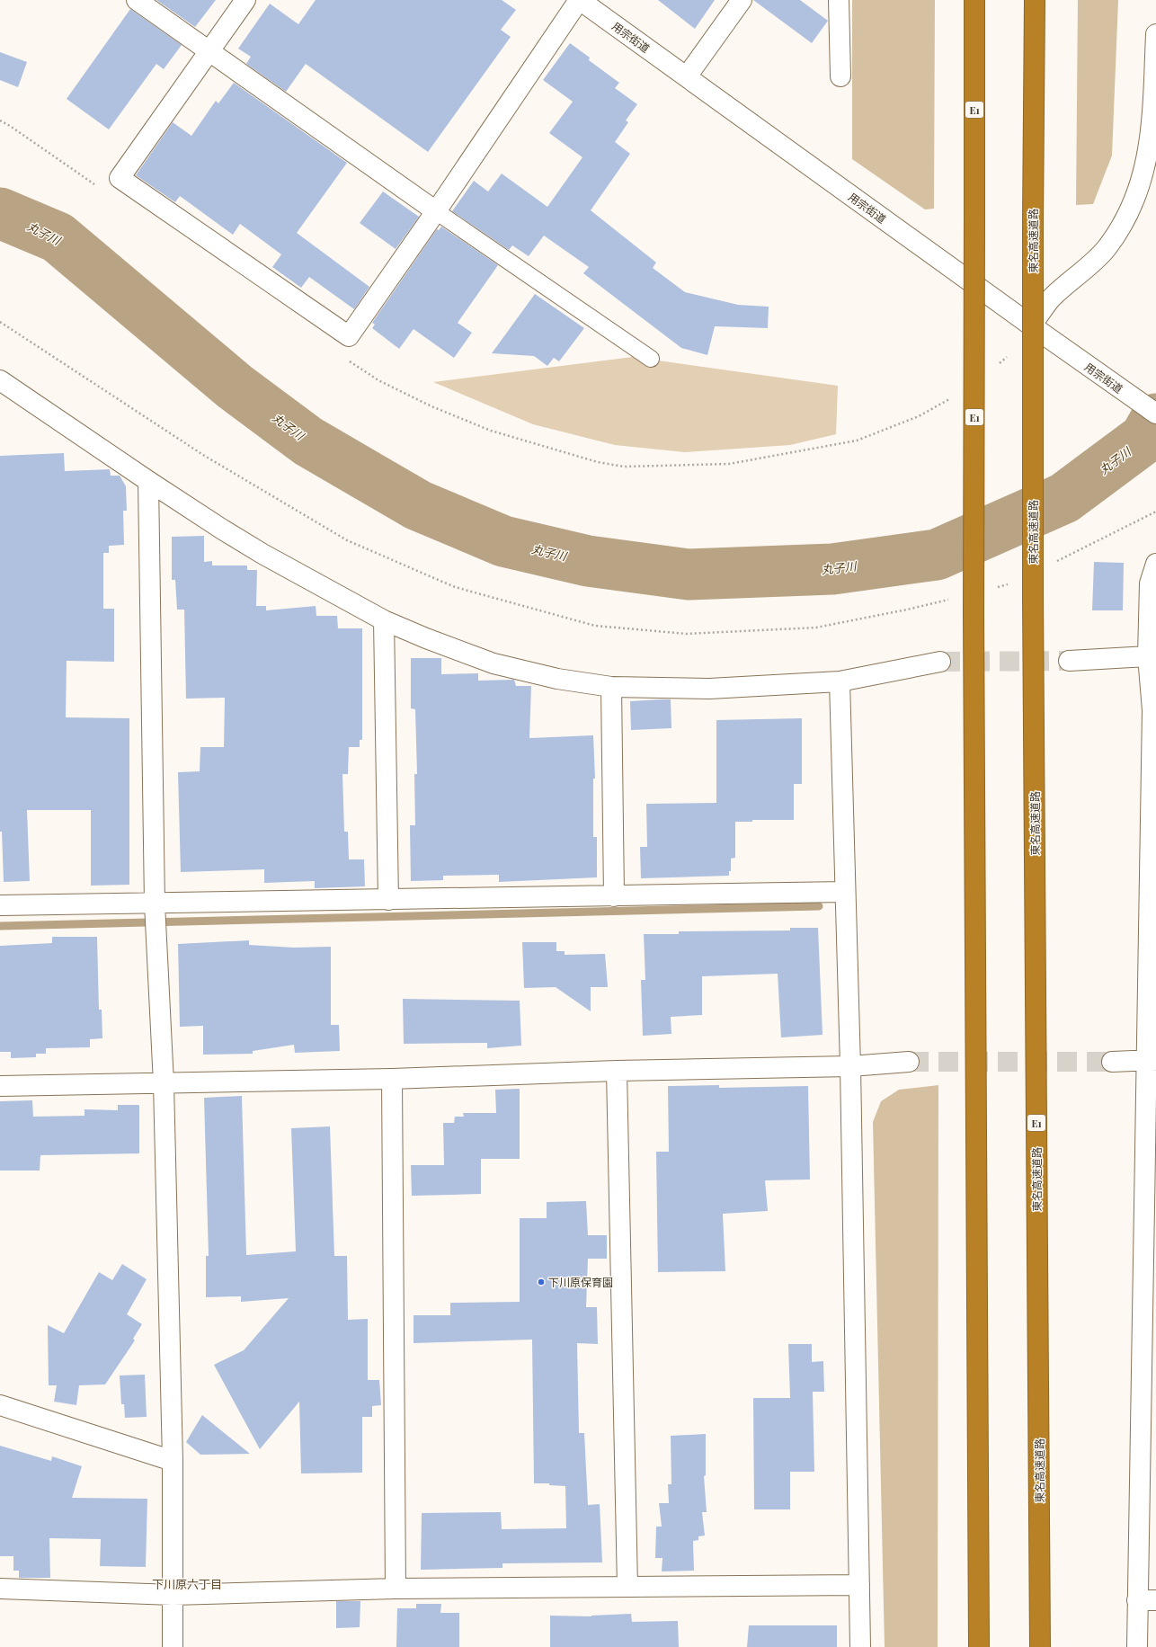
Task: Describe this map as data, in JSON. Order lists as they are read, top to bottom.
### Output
{
  "streets": {
    "highway": ["E1", "東名高速道路"],
    "street": ["用宗街道"]
  },
  "districts": ["下川原六丁目"],
  "water": ["丸子川"],
  "places": ["下川原保育園"]
}
